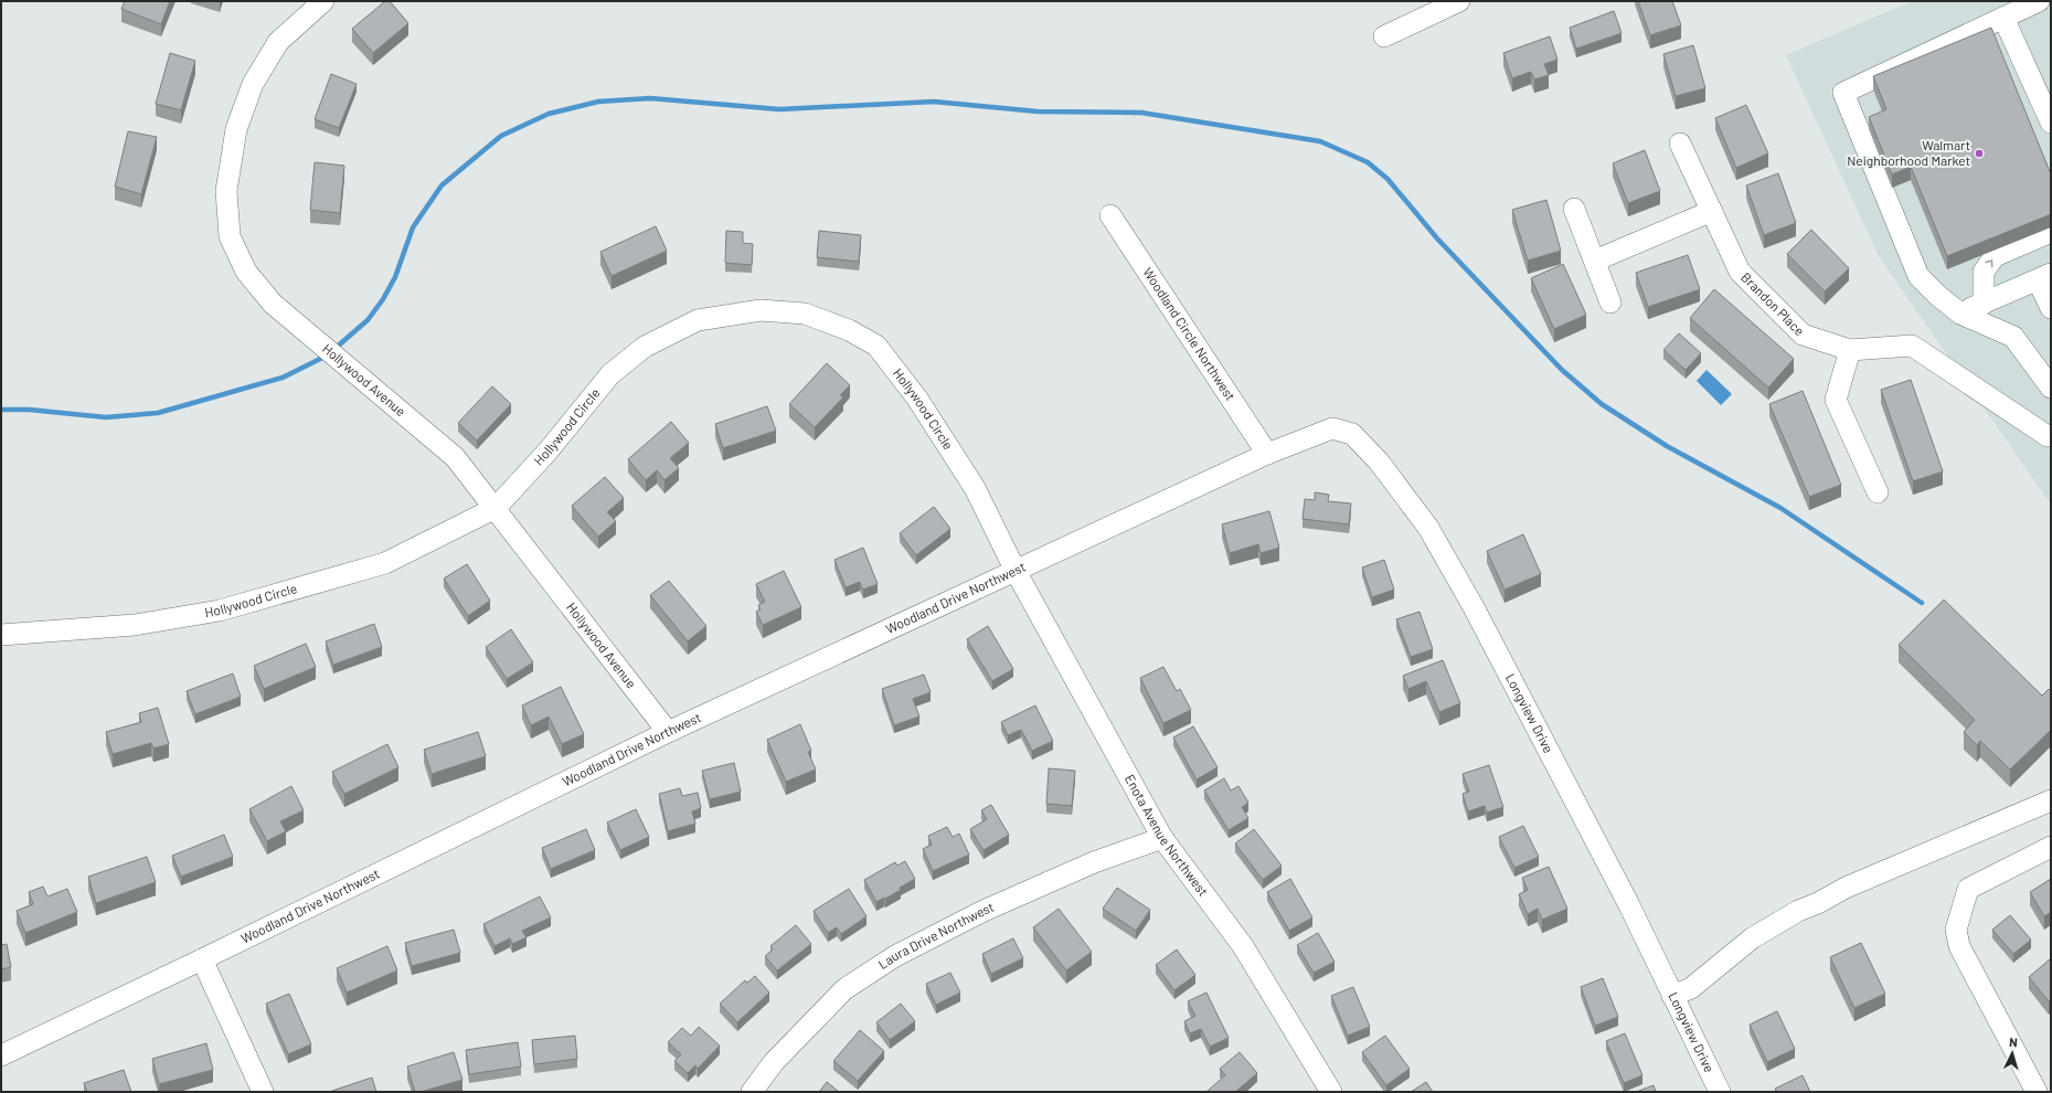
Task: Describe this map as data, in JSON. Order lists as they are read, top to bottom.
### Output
{
  "streets": {
    "street": [
      "Brandon Place",
      "Woodland Circle Northwest",
      "Hollywood Avenue",
      "Hollywood Circle",
      "Woodland Drive Northwest",
      "Longview Drive",
      "Enota Avenue Northwest",
      "Laura Drive Northwest"
    ]
  },
  "crossings": [
    ["Woodland Circle Northwest", "Woodland Drive Northwest"],
    ["Woodland Circle Northwest", "Longview Drive"],
    ["Hollywood Avenue", "Hollywood Circle"],
    ["Hollywood Avenue", "Woodland Drive Northwest"],
    ["Hollywood Circle", "Woodland Drive Northwest"],
    ["Hollywood Circle", "Enota Avenue Northwest"],
    ["Woodland Drive Northwest", "Longview Drive"],
    ["Woodland Drive Northwest", "Enota Avenue Northwest"],
    ["Enota Avenue Northwest", "Laura Drive Northwest"]
  ],
  "places": ["Walmart Neighborhood Market"],
  "north": "top"
}
